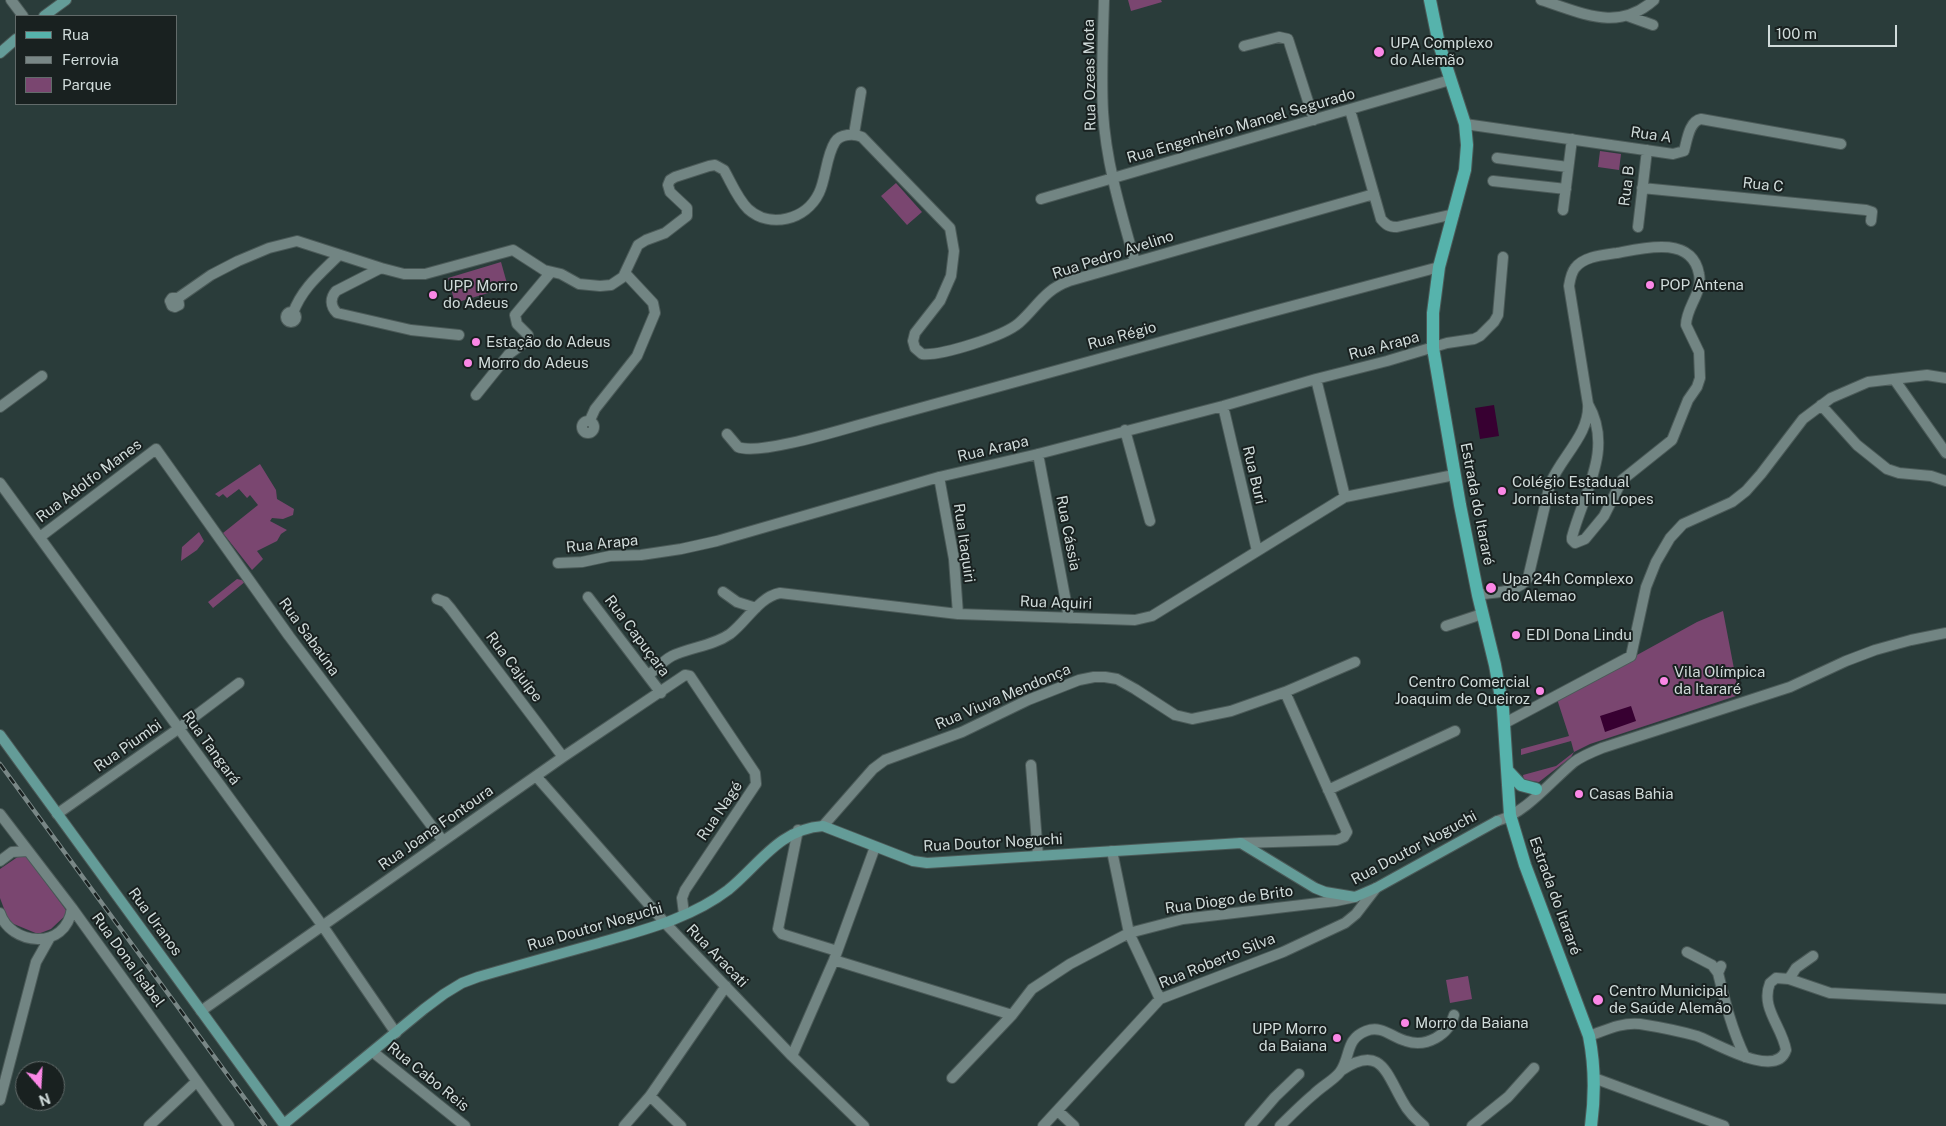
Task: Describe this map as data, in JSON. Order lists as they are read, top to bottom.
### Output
{
  "streets": {
    "main road": ["Estrada do Itararé"],
    "street": [
      "Rua Ozeas Mota",
      "Rua Engenheiro Manoel Segurado",
      "Rua A",
      "Rua C",
      "Rua B",
      "Rua Pedro Avelino",
      "Rua Régio",
      "Rua Arapa",
      "Rua Buri",
      "Rua Adolfo Manes",
      "Rua Cássia",
      "Rua Itaquiri",
      "Rua Aquiri",
      "Rua Capuçara",
      "Rua Sabaúna",
      "Rua Cajuípe",
      "Rua Viuva Mendonça",
      "Rua Piumbi",
      "Rua Tangará",
      "Rua Nagé",
      "Rua Joana Fontoura",
      "Rua Doutor Noguchi",
      "Rua Diogo de Brito",
      "Rua Uranos",
      "Rua Aracati",
      "Rua Dona Isabel",
      "Rua Roberto Silva",
      "Rua Cabo Reis"
    ]
  },
  "crossings": [
    ["Rua Ozeas Mota", "Rua Engenheiro Manoel Segurado"],
    ["Rua Ozeas Mota", "Rua Pedro Avelino"],
    ["Rua Engenheiro Manoel Segurado", "Estrada do Itararé"],
    ["Rua A", "Rua B"],
    ["Rua A", "Estrada do Itararé"],
    ["Rua C", "Rua B"],
    ["Rua Régio", "Estrada do Itararé"],
    ["Rua Arapa", "Rua Buri"],
    ["Rua Arapa", "Estrada do Itararé"],
    ["Rua Arapa", "Rua Cássia"],
    ["Rua Arapa", "Rua Itaquiri"],
    ["Rua Buri", "Rua Aquiri"],
    ["Rua Adolfo Manes", "Rua Sabaúna"],
    ["Rua Adolfo Manes", "Rua Tangará"],
    ["Estrada do Itararé", "Rua Aquiri"],
    ["Estrada do Itararé", "Rua Doutor Noguchi"],
    ["Rua Cássia", "Rua Aquiri"],
    ["Rua Itaquiri", "Rua Aquiri"],
    ["Rua Aquiri", "Rua Capuçara"],
    ["Rua Capuçara", "Rua Joana Fontoura"],
    ["Rua Sabaúna", "Rua Joana Fontoura"],
    ["Rua Cajuípe", "Rua Joana Fontoura"],
    ["Rua Viuva Mendonça", "Rua Doutor Noguchi"],
    ["Rua Piumbi", "Rua Tangará"],
    ["Rua Piumbi", "Rua Uranos"],
    ["Rua Tangará", "Rua Joana Fontoura"],
    ["Rua Tangará", "Rua Doutor Noguchi"],
    ["Rua Nagé", "Rua Joana Fontoura"],
    ["Rua Nagé", "Rua Doutor Noguchi"],
    ["Rua Joana Fontoura", "Rua Uranos"],
    ["Rua Joana Fontoura", "Rua Aracati"],
    ["Rua Doutor Noguchi", "Rua Diogo de Brito"],
    ["Rua Doutor Noguchi", "Rua Uranos"],
    ["Rua Doutor Noguchi", "Rua Aracati"],
    ["Rua Doutor Noguchi", "Rua Roberto Silva"],
    ["Rua Doutor Noguchi", "Rua Cabo Reis"]
  ],
  "places": [
    "UPA Complexo do Alemão",
    "POP Antena",
    "UPP Morro do Adeus",
    "Estação do Adeus",
    "Morro do Adeus",
    "Colégio Estadual Jornalista Tim Lopes",
    "Upa 24h Complexo do Alemao",
    "EDI Dona Lindu",
    "Vila Olímpica da Itararé",
    "Centro Comercial Joaquim de Queiroz",
    "Casas Bahia",
    "Centro Municipal de Saúde Alemão",
    "Morro da Baiana",
    "UPP Morro da Baiana"
  ],
  "legend": ["Rua", "Ferrovia", "Parque"],
  "scale_bar": "100 m",
  "north": "bottom"
}
